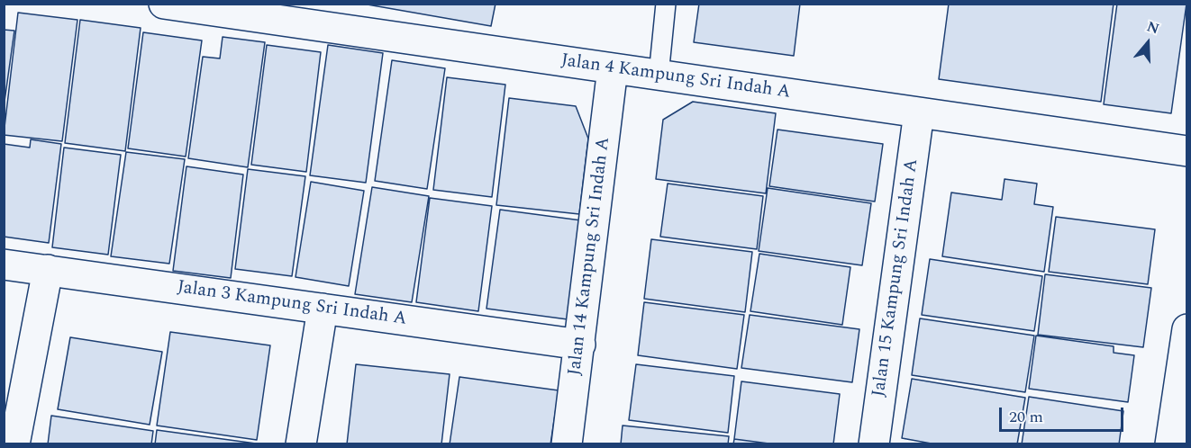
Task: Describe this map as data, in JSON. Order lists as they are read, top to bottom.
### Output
{
  "streets": {
    "street": [
      "Jalan 4 Kampung Sri Indah A",
      "Jalan 14 Kampung Sri Indah A",
      "Jalan 15 Kampung Sri Indah A",
      "Jalan 3 Kampung Sri Indah A"
    ]
  },
  "crossings": [
    ["Jalan 4 Kampung Sri Indah A", "Jalan 14 Kampung Sri Indah A"],
    ["Jalan 4 Kampung Sri Indah A", "Jalan 15 Kampung Sri Indah A"],
    ["Jalan 14 Kampung Sri Indah A", "Jalan 3 Kampung Sri Indah A"]
  ],
  "scale_bar": "20 m",
  "north": "top"
}
